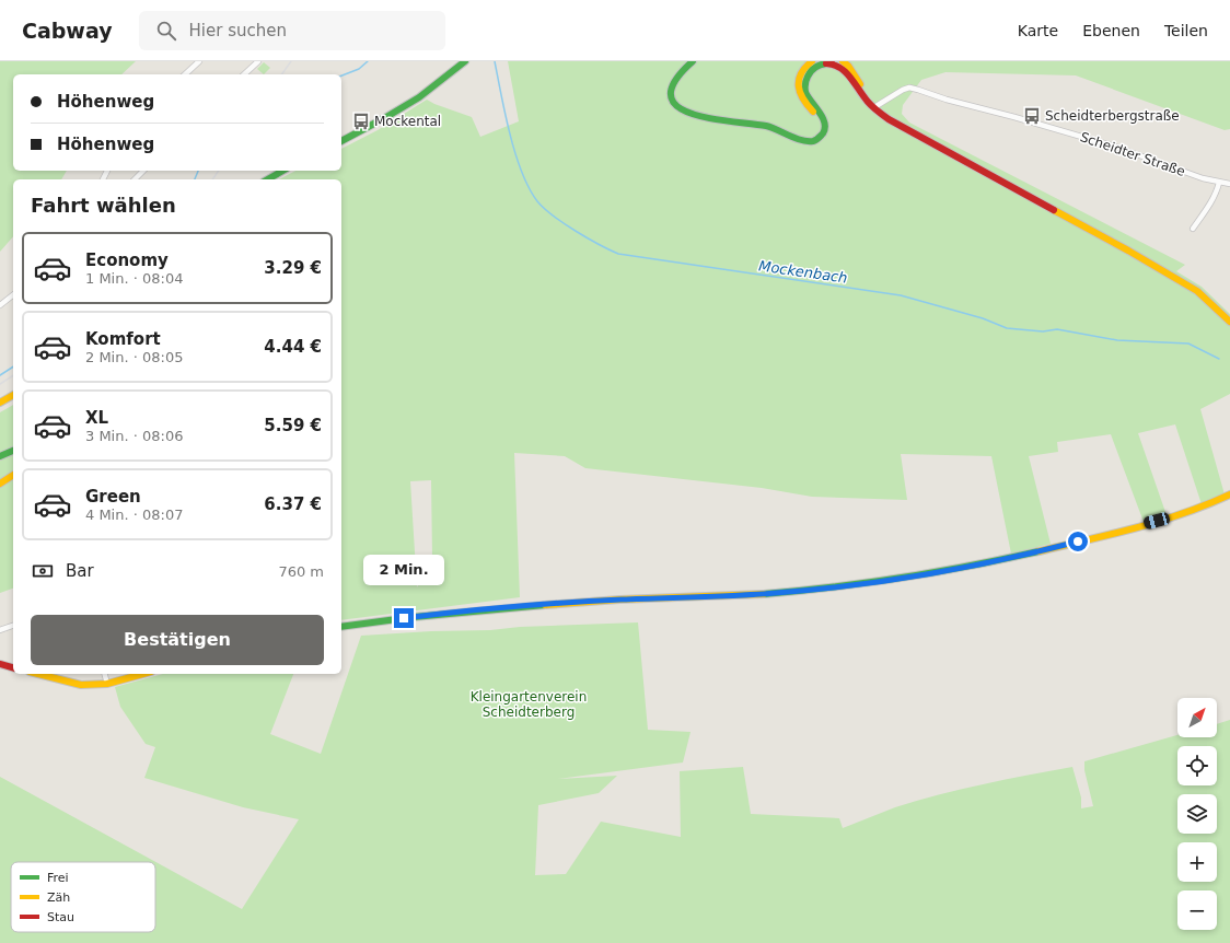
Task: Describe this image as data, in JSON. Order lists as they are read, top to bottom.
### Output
{
  "streets": {
    "street": ["Scheidter Straße"]
  },
  "water": ["Mockenbach"],
  "parks": ["Kleingartenverein Scheidterberg"],
  "places": {
    "bus stop": ["Scheidterbergstraße", "Mockental"]
  },
  "legend": ["Frei", "Zäh", "Stau"],
  "north": "top right",
  "page": {
    "header": "Cabway",
    "search": "Hier suchen",
    "nav": ["Karte", "Ebenen", "Teilen"],
    "banner": ["Höhenweg", "Höhenweg"],
    "heading": "Fahrt wählen",
    "list": [
      {
        "name": "Economy",
        "note": "1 Min. · 08:04",
        "value": "3.29 €"
      },
      {
        "name": "Komfort",
        "note": "2 Min. · 08:05",
        "value": "4.44 €"
      },
      {
        "name": "XL",
        "note": "3 Min. · 08:06",
        "value": "5.59 €"
      },
      {
        "name": "Green",
        "note": "4 Min. · 08:07",
        "value": "6.37 €"
      }
    ],
    "pay": ["Bar", "760 m"],
    "bubble": "2 Min.",
    "buttons": "Bestätigen",
    "map_buttons": ["+", "−"]
  }
}
